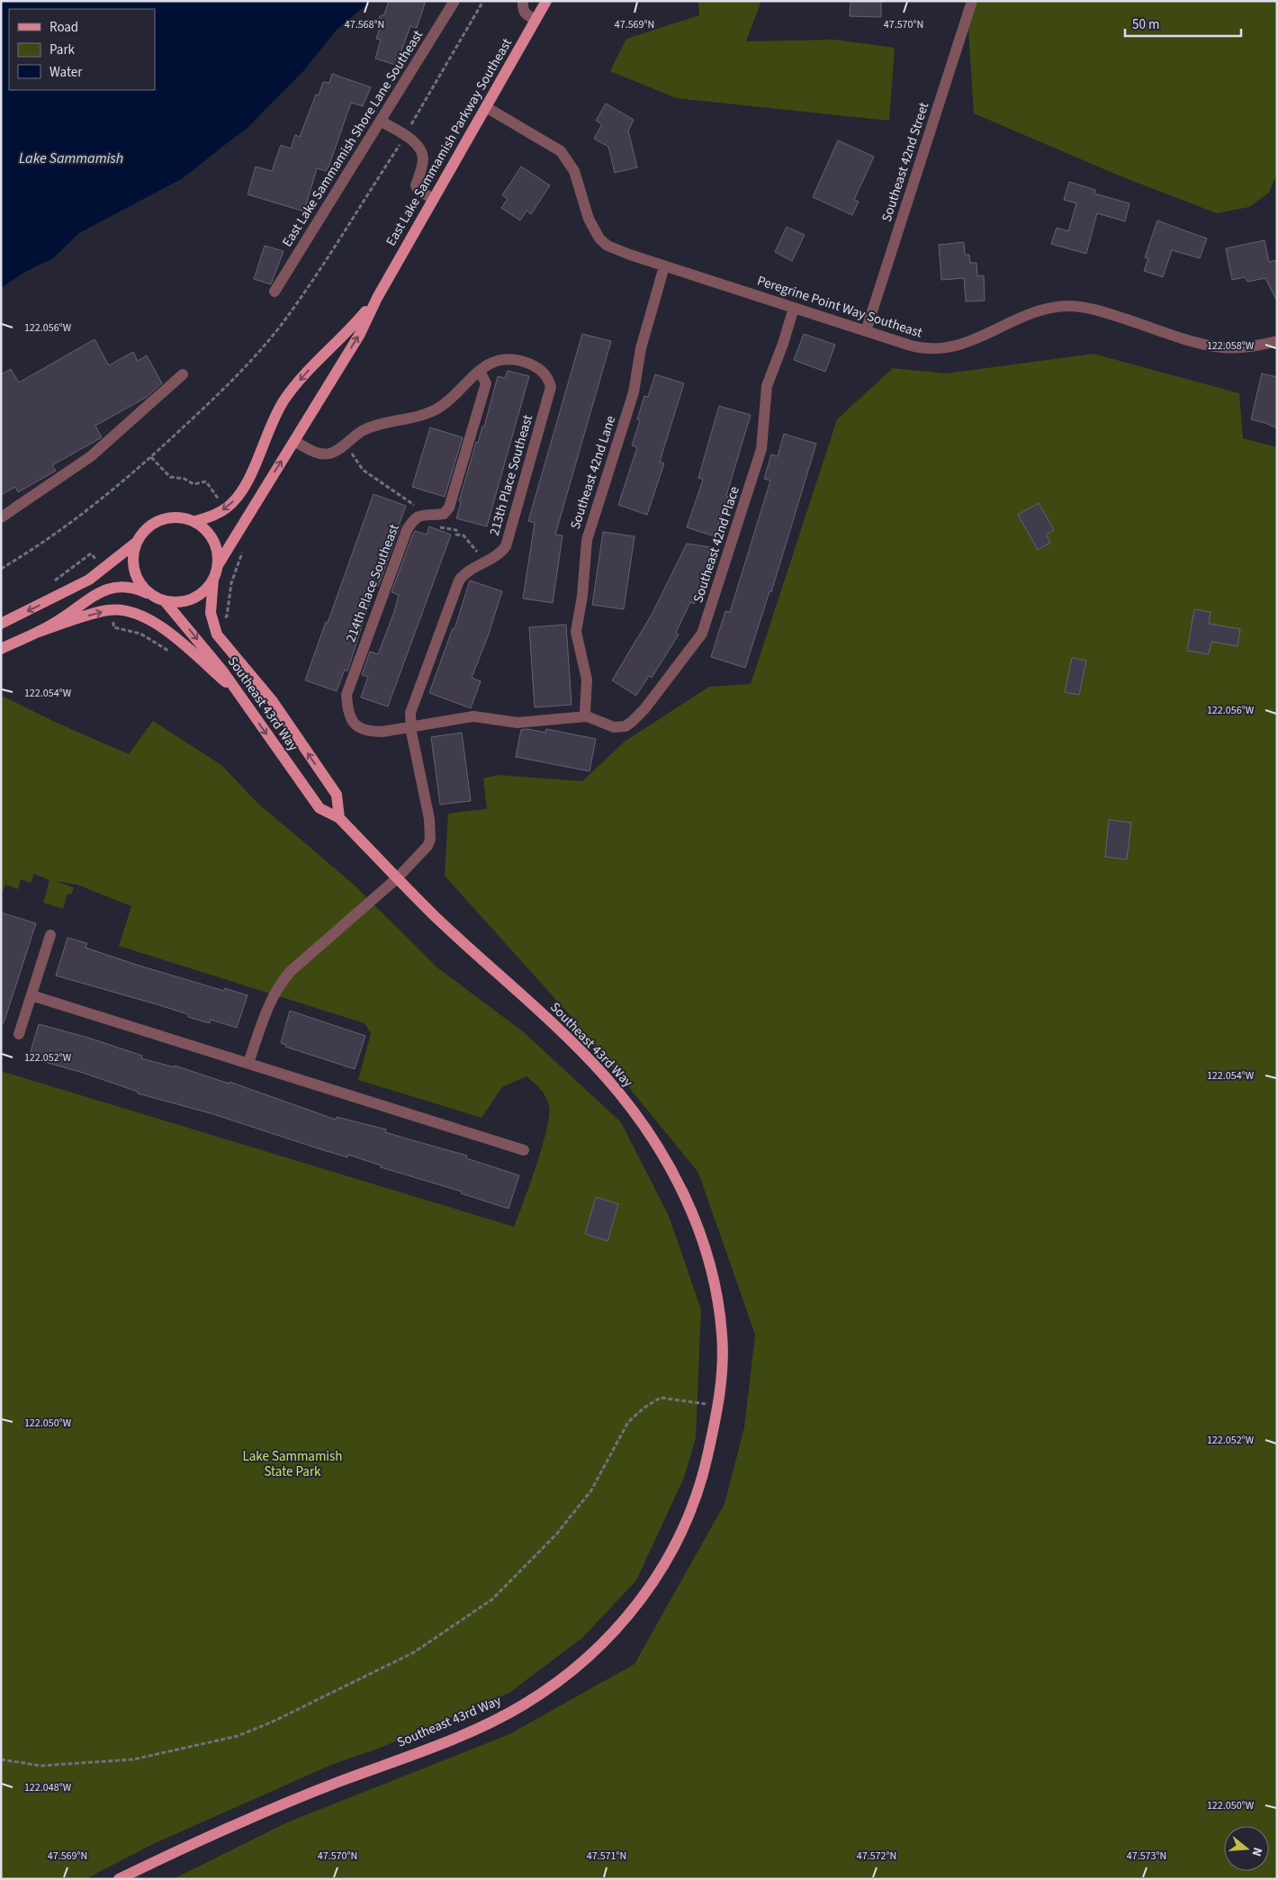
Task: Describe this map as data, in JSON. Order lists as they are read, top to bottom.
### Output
{
  "streets": {
    "main road": ["East Lake Sammamish Parkway Southeast", "Southeast 43rd Way"],
    "street": [
      "East Lake Sammamish Shore Lane Southeast",
      "Southeast 42nd Street",
      "Peregrine Point Way Southeast",
      "Southeast 42nd Lane",
      "213th Place Southeast",
      "Southeast 42nd Place",
      "214th Place Southeast"
    ]
  },
  "crossings": [
    ["East Lake Sammamish Parkway Southeast", "Peregrine Point Way Southeast"],
    ["East Lake Sammamish Parkway Southeast", "213th Place Southeast"],
    ["East Lake Sammamish Parkway Southeast", "Southeast 43rd Way"],
    ["Southeast 42nd Street", "Peregrine Point Way Southeast"],
    ["Peregrine Point Way Southeast", "Southeast 42nd Lane"],
    ["Peregrine Point Way Southeast", "Southeast 42nd Place"],
    ["Southeast 42nd Lane", "Southeast 42nd Place"],
    ["Southeast 42nd Lane", "214th Place Southeast"],
    ["213th Place Southeast", "214th Place Southeast"],
    ["213th Place Southeast", "Southeast 43rd Way"],
    ["Southeast 42nd Place", "214th Place Southeast"]
  ],
  "water": ["Lake Sammamish"],
  "parks": ["Lake Sammamish State Park"],
  "legend": ["Road", "Park", "Water"],
  "scale_bar": "50 m",
  "north": "right",
  "coordinates": [
    "47.568°N",
    "47.569°N",
    "47.570°N",
    "122.056°W",
    "122.058°W",
    "122.054°W",
    "122.052°W",
    "122.050°W",
    "122.048°W",
    "47.571°N",
    "47.572°N",
    "47.573°N"
  ]
}
